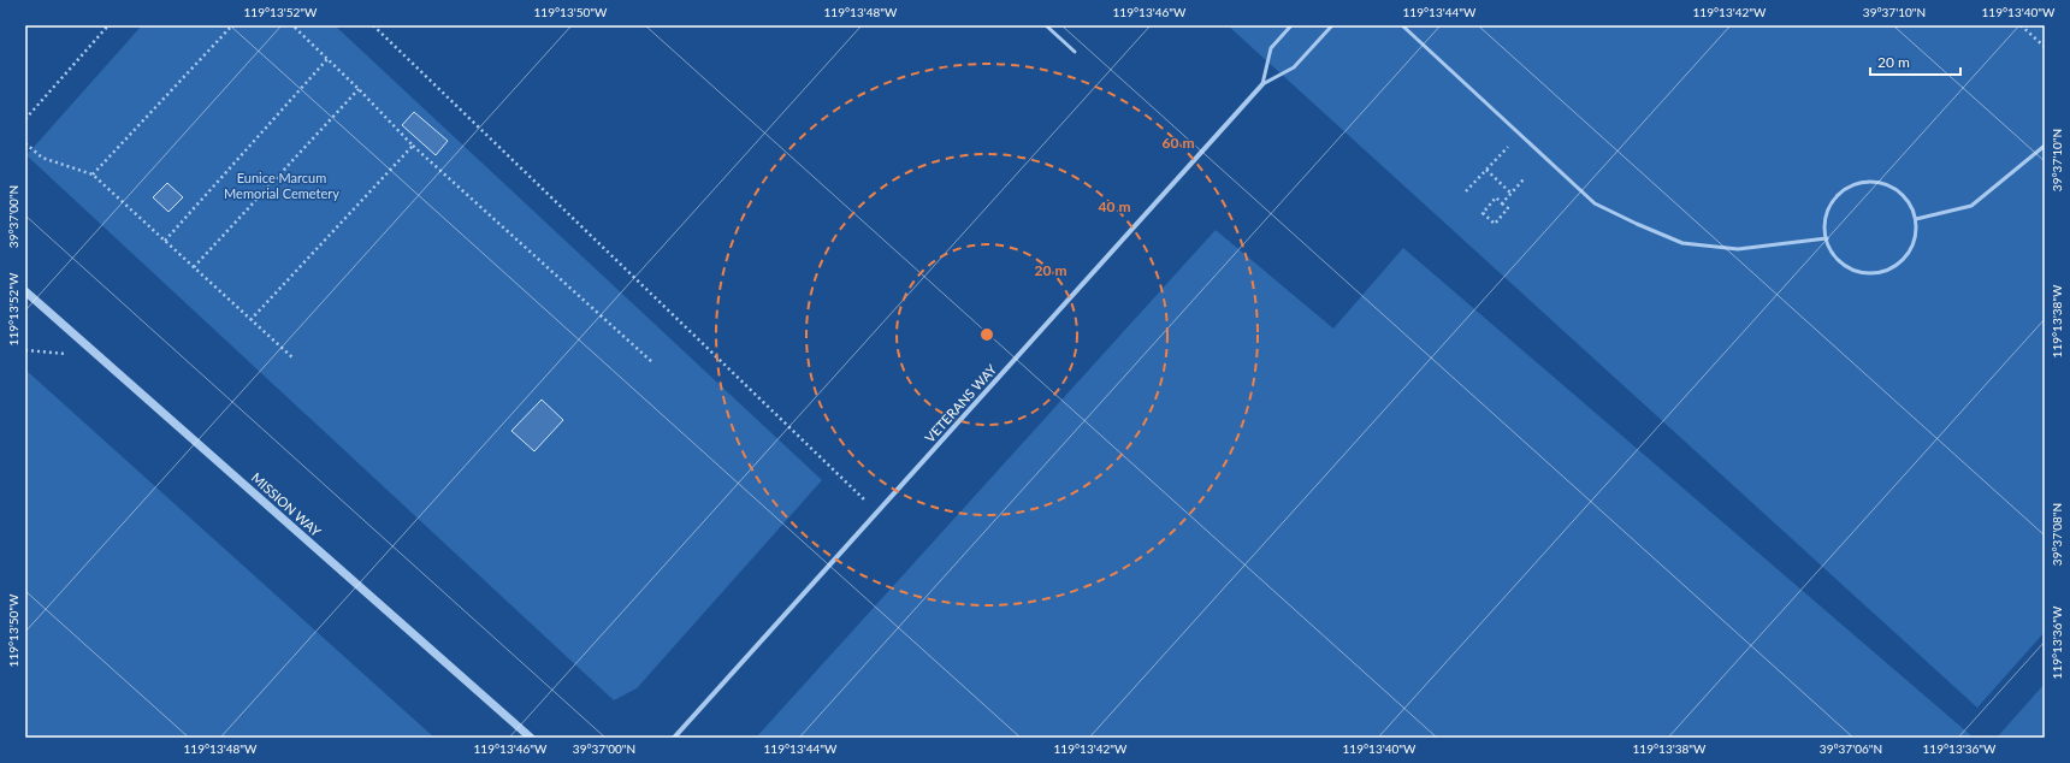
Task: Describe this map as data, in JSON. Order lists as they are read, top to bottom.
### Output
{
  "streets": {
    "street": ["VETERANS WAY", "MISSION WAY"]
  },
  "parks": ["Eunice Marcum Memorial Cemetery"],
  "scale_bar": "20 m",
  "coordinates": [
    "119°13'52\"W",
    "119°13'50\"W",
    "119°13'48\"W",
    "119°13'46\"W",
    "119°13'44\"W",
    "119°13'42\"W",
    "39°37'10\"N",
    "119°13'40\"W",
    "39°37'00\"N",
    "119°13'38\"W",
    "39°37'08\"N",
    "119°13'36\"W",
    "39°37'06\"N"
  ],
  "rings": ["60 m", "40 m", "20 m"]
}
